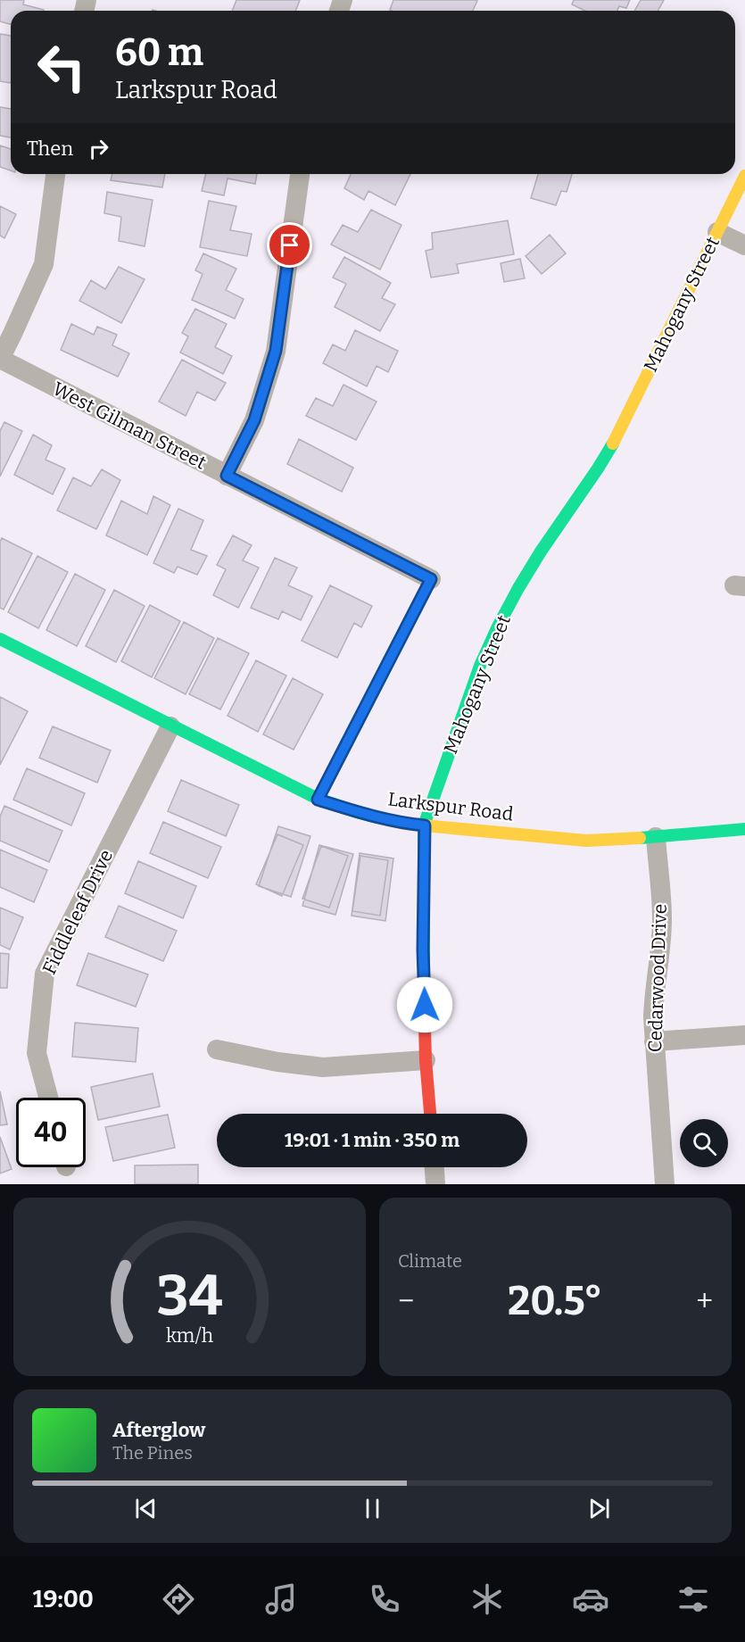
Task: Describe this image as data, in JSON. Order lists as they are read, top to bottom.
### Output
{
  "streets": {
    "street": [
      "Mahogany Street",
      "West Gilman Street",
      "Larkspur Road",
      "Fiddleleaf Drive",
      "Cedarwood Drive"
    ]
  },
  "crossings": [
    ["Mahogany Street", "Larkspur Road"],
    ["Larkspur Road", "Fiddleleaf Drive"],
    ["Larkspur Road", "Cedarwood Drive"]
  ],
  "page": {
    "turn": ["60 m", "Larkspur Road"],
    "then": "Then",
    "limit": "40",
    "trip": "19:01 · 1 min · 350 m",
    "tile": "Climate",
    "heat": ["−", "20.5°", "+"],
    "song": ["Afterglow", "The Pines"],
    "tabs": "19:00",
    "gauge": ["34", "km/h"]
  }
}
